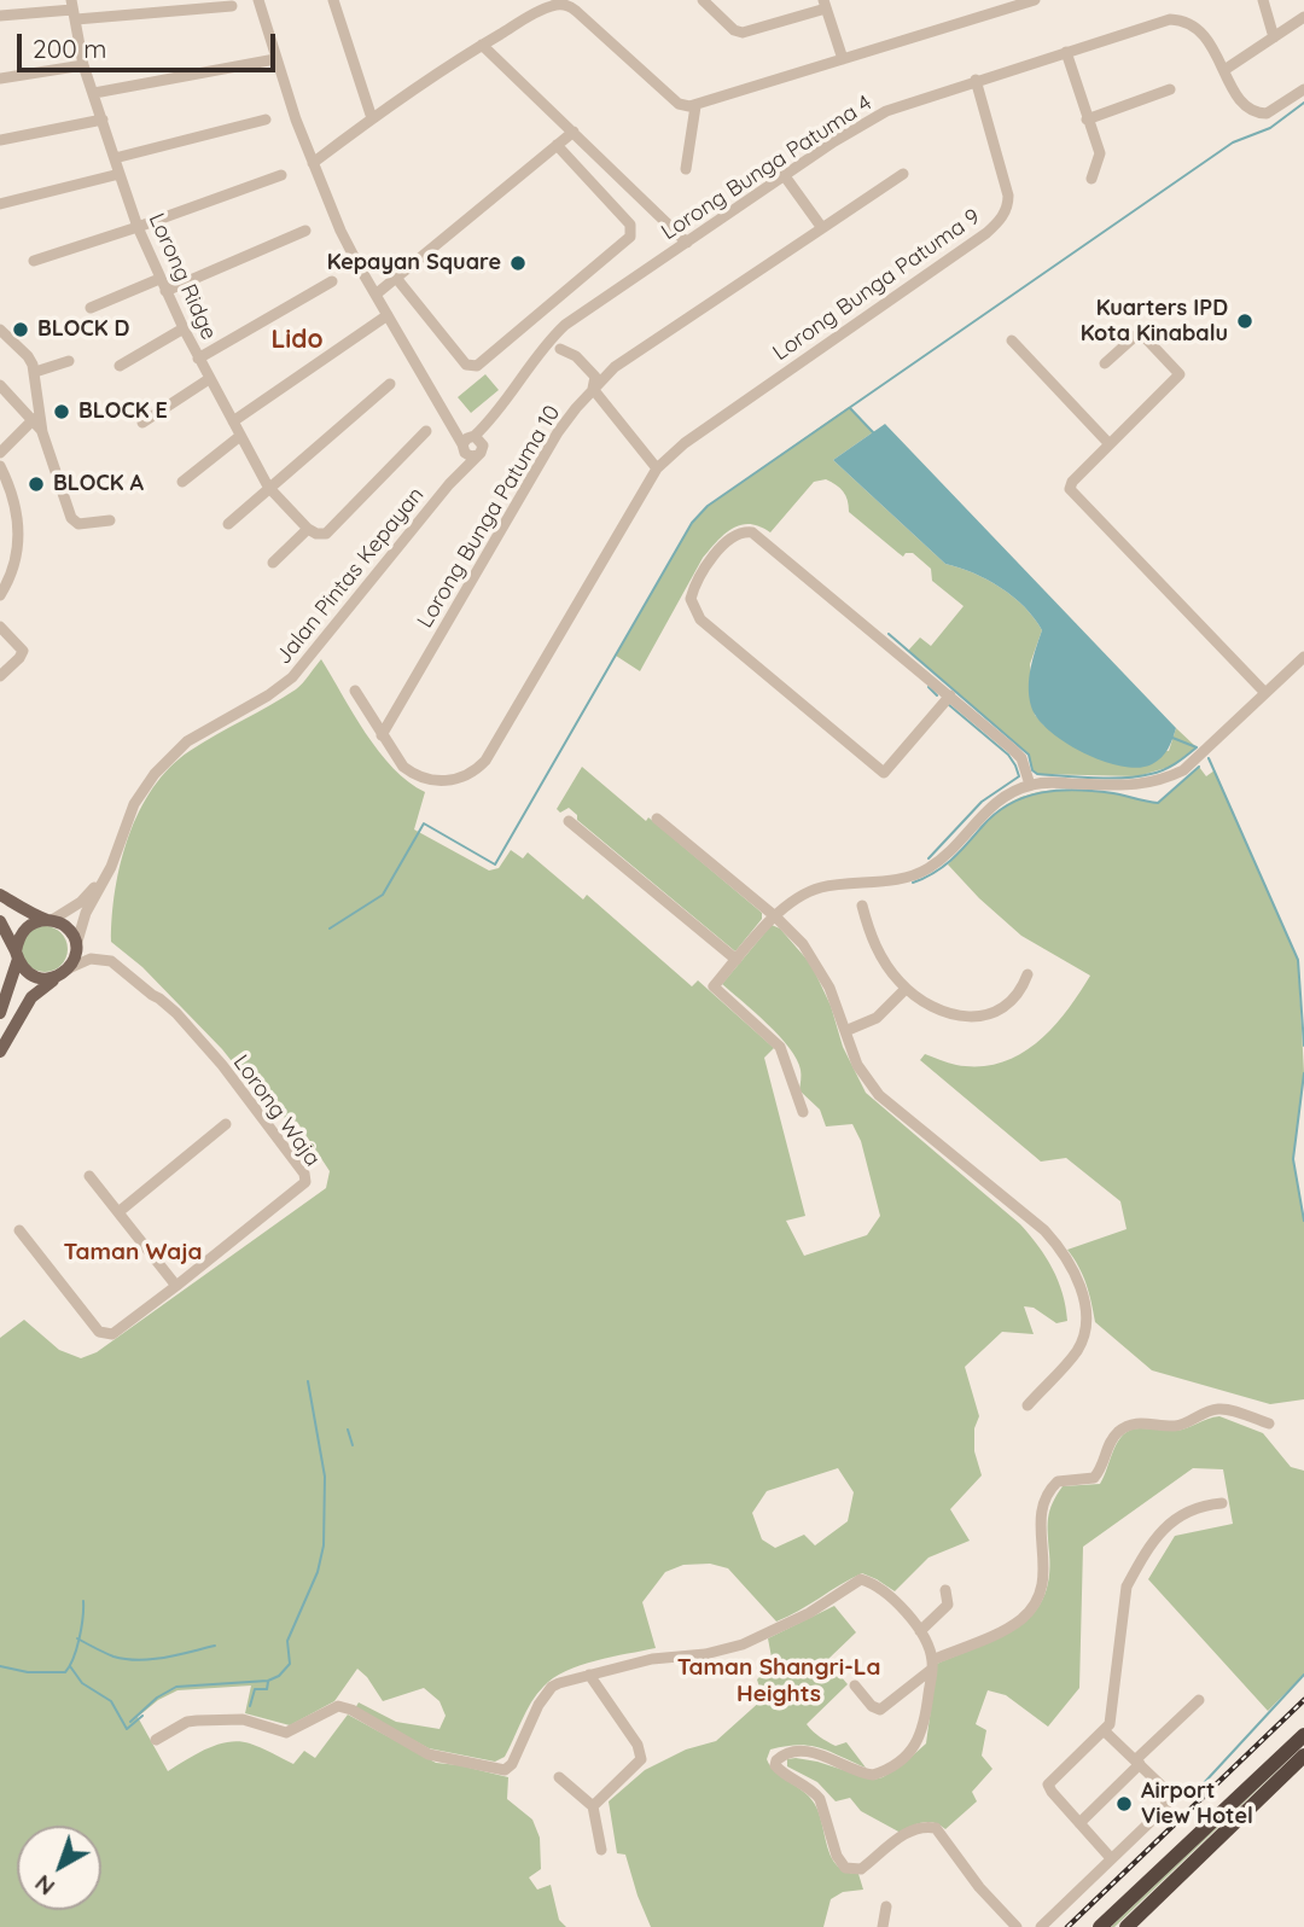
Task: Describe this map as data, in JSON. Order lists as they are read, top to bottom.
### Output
{
  "streets": {
    "street": [
      "Lorong Bunga Patuma 4",
      "Lorong Ridge",
      "Lorong Bunga Patuma 9",
      "Lorong Bunga Patuma 10",
      "Jalan Pintas Kepayan",
      "Lorong Waja"
    ]
  },
  "crossings": [
    ["Lorong Bunga Patuma 4", "Lorong Bunga Patuma 9"],
    ["Lorong Bunga Patuma 4", "Jalan Pintas Kepayan"],
    ["Lorong Bunga Patuma 9", "Lorong Bunga Patuma 10"],
    ["Jalan Pintas Kepayan", "Lorong Waja"]
  ],
  "districts": ["Lido", "Taman Waja", "Taman Shangri-La Heights"],
  "places": [
    "Kepayan Square",
    "Kuarters IPD Kota Kinabalu",
    "BLOCK D",
    "BLOCK E",
    "BLOCK A",
    "Airport View Hotel"
  ],
  "scale_bar": "200 m",
  "north": "bottom left"
}
